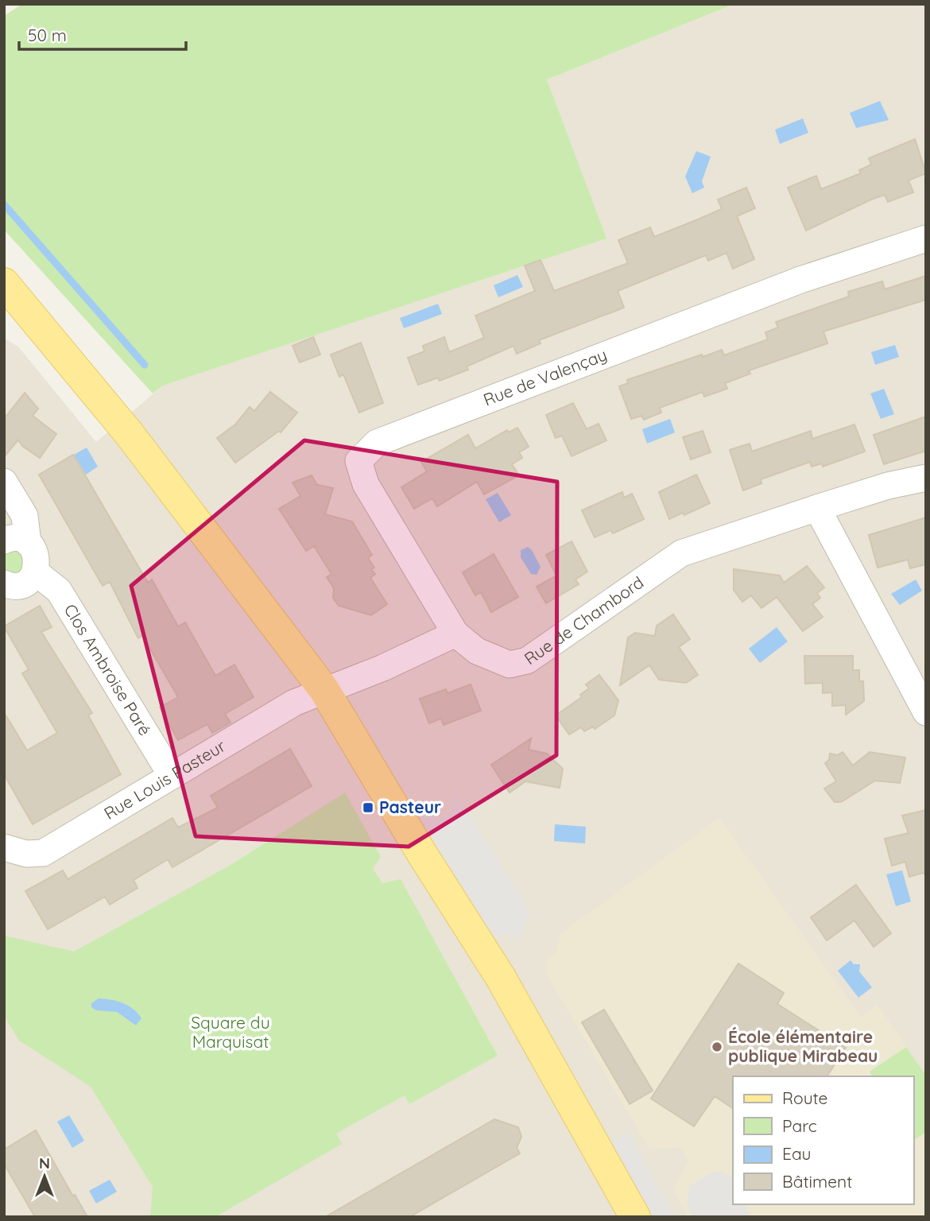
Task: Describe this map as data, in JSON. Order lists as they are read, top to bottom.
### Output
{
  "streets": {
    "street": [
      "Rue de Valençay",
      "Rue de Chambord",
      "Clos Ambroise Paré",
      "Rue Louis Pasteur"
    ]
  },
  "crossings": [
    ["Rue de Valençay", "Rue de Chambord"],
    ["Clos Ambroise Paré", "Rue Louis Pasteur"]
  ],
  "parks": ["Square du Marquisat"],
  "places": {
    "transit": ["Pasteur"],
    "other": ["École élémentaire publique Mirabeau"]
  },
  "legend": [
    "Route",
    "Parc",
    "Eau",
    "Bâtiment"
  ],
  "scale_bar": "50 m",
  "north": "top"
}
